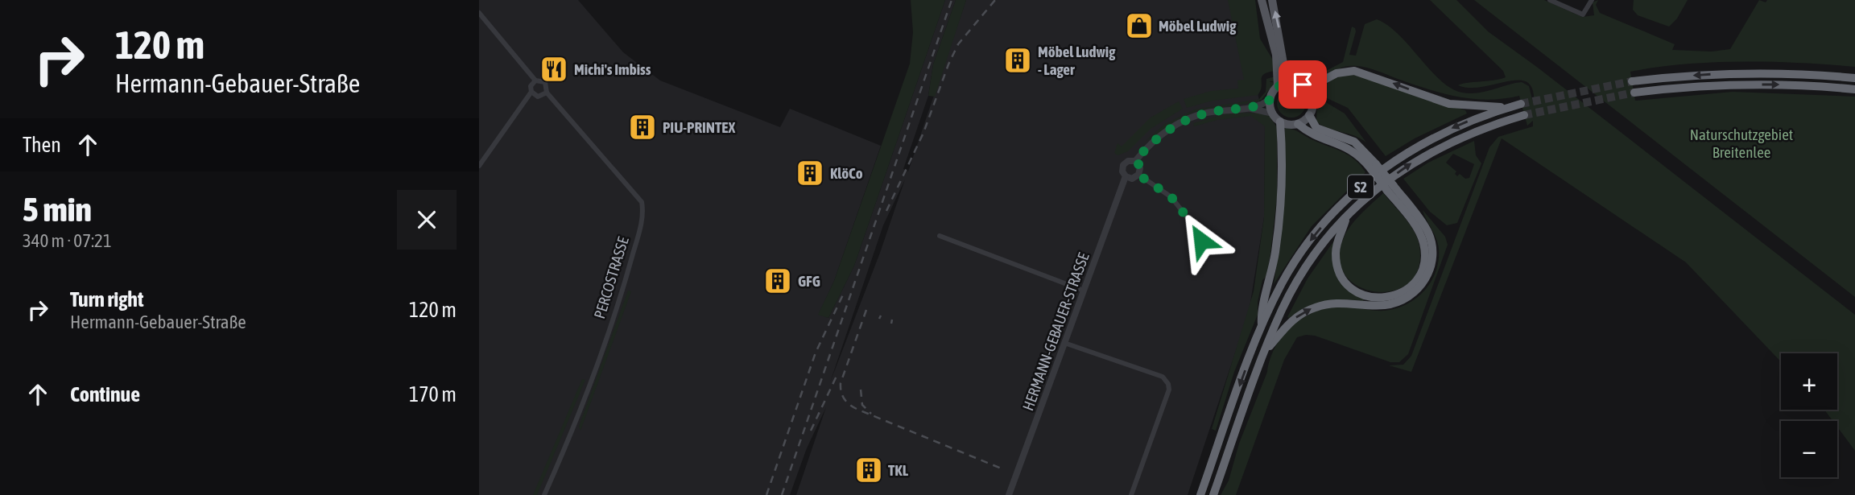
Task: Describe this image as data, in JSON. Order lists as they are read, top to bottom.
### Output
{
  "streets": {
    "highway": ["S2"],
    "street": ["PERCOSTRASSE", "HERMANN-GEBAUER-STRASSE"]
  },
  "parks": ["Naturschutzgebiet Breitenlee"],
  "places": {
    "shop": ["Möbel Ludwig"],
    "building": [
      "Möbel Ludwig - Lager",
      "PIU-PRINTEX",
      "KlöCo",
      "GFG",
      "TKL"
    ],
    "restaurant": ["Michi's Imbiss"]
  },
  "page": {
    "turn": ["120 m", "Hermann-Gebauer-Straße"],
    "then": "Then",
    "heading": ["5 min", "340 m · 07:21"],
    "list": [
      {
        "name": "Turn right",
        "note": "Hermann-Gebauer-Straße",
        "value": "120 m"
      },
      {
        "name": "Continue",
        "value": "170 m"
      }
    ],
    "map_buttons": ["+", "−"]
  }
}
